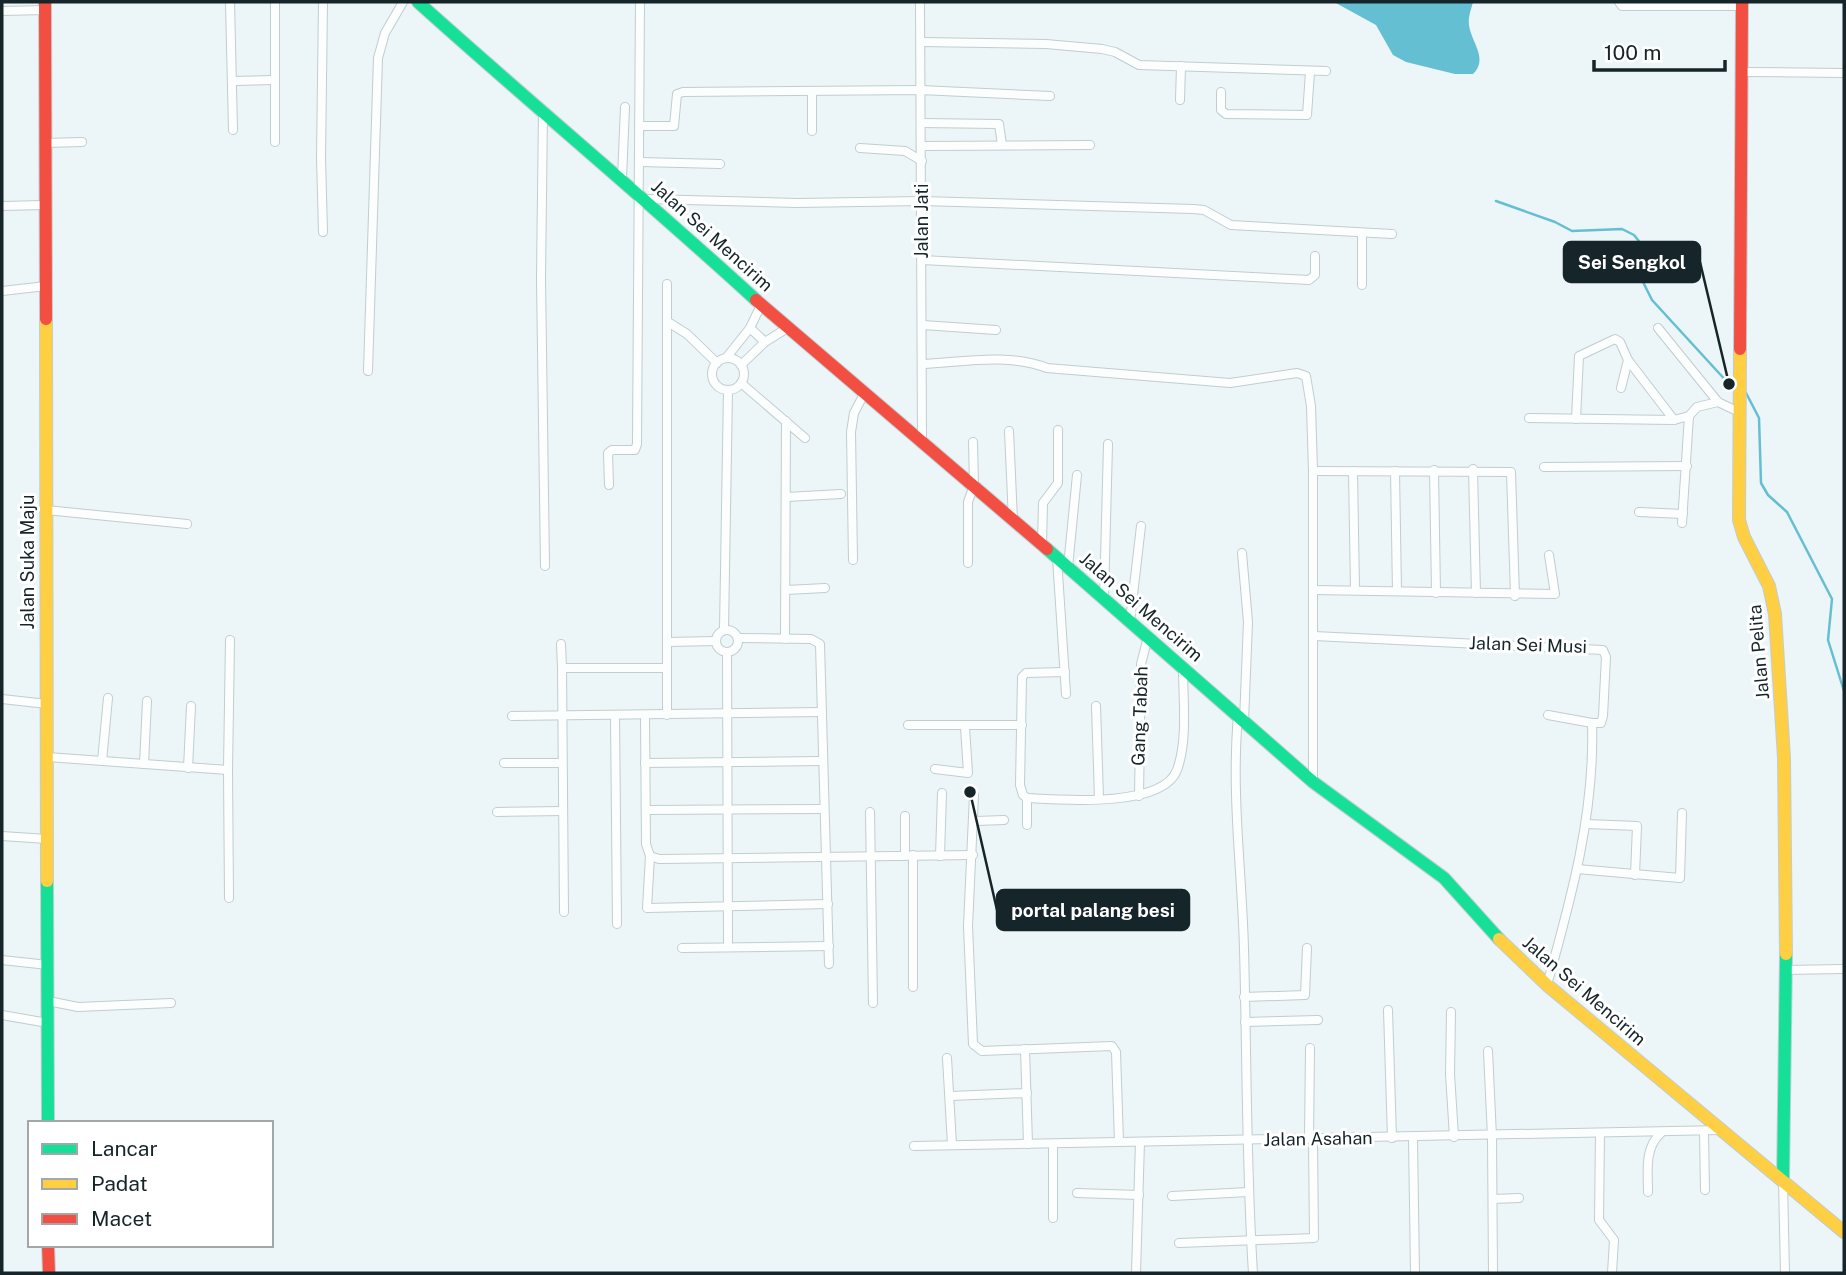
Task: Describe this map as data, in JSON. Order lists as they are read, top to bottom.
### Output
{
  "streets": {
    "street": [
      "Jalan Jati",
      "Jalan Sei Mencirim",
      "Jalan Suka Maju",
      "Jalan Sei Musi",
      "Jalan Pelita",
      "Gang Tabah",
      "Jalan Asahan"
    ]
  },
  "crossings": [
    ["Jalan Jati", "Jalan Sei Mencirim"],
    ["Jalan Sei Mencirim", "Jalan Sei Musi"],
    ["Jalan Sei Mencirim", "Jalan Pelita"],
    ["Jalan Sei Mencirim", "Gang Tabah"],
    ["Jalan Sei Mencirim", "Jalan Asahan"]
  ],
  "places": ["Sei Sengkol", "portal palang besi"],
  "legend": ["Lancar", "Padat", "Macet"],
  "scale_bar": "100 m"
}
